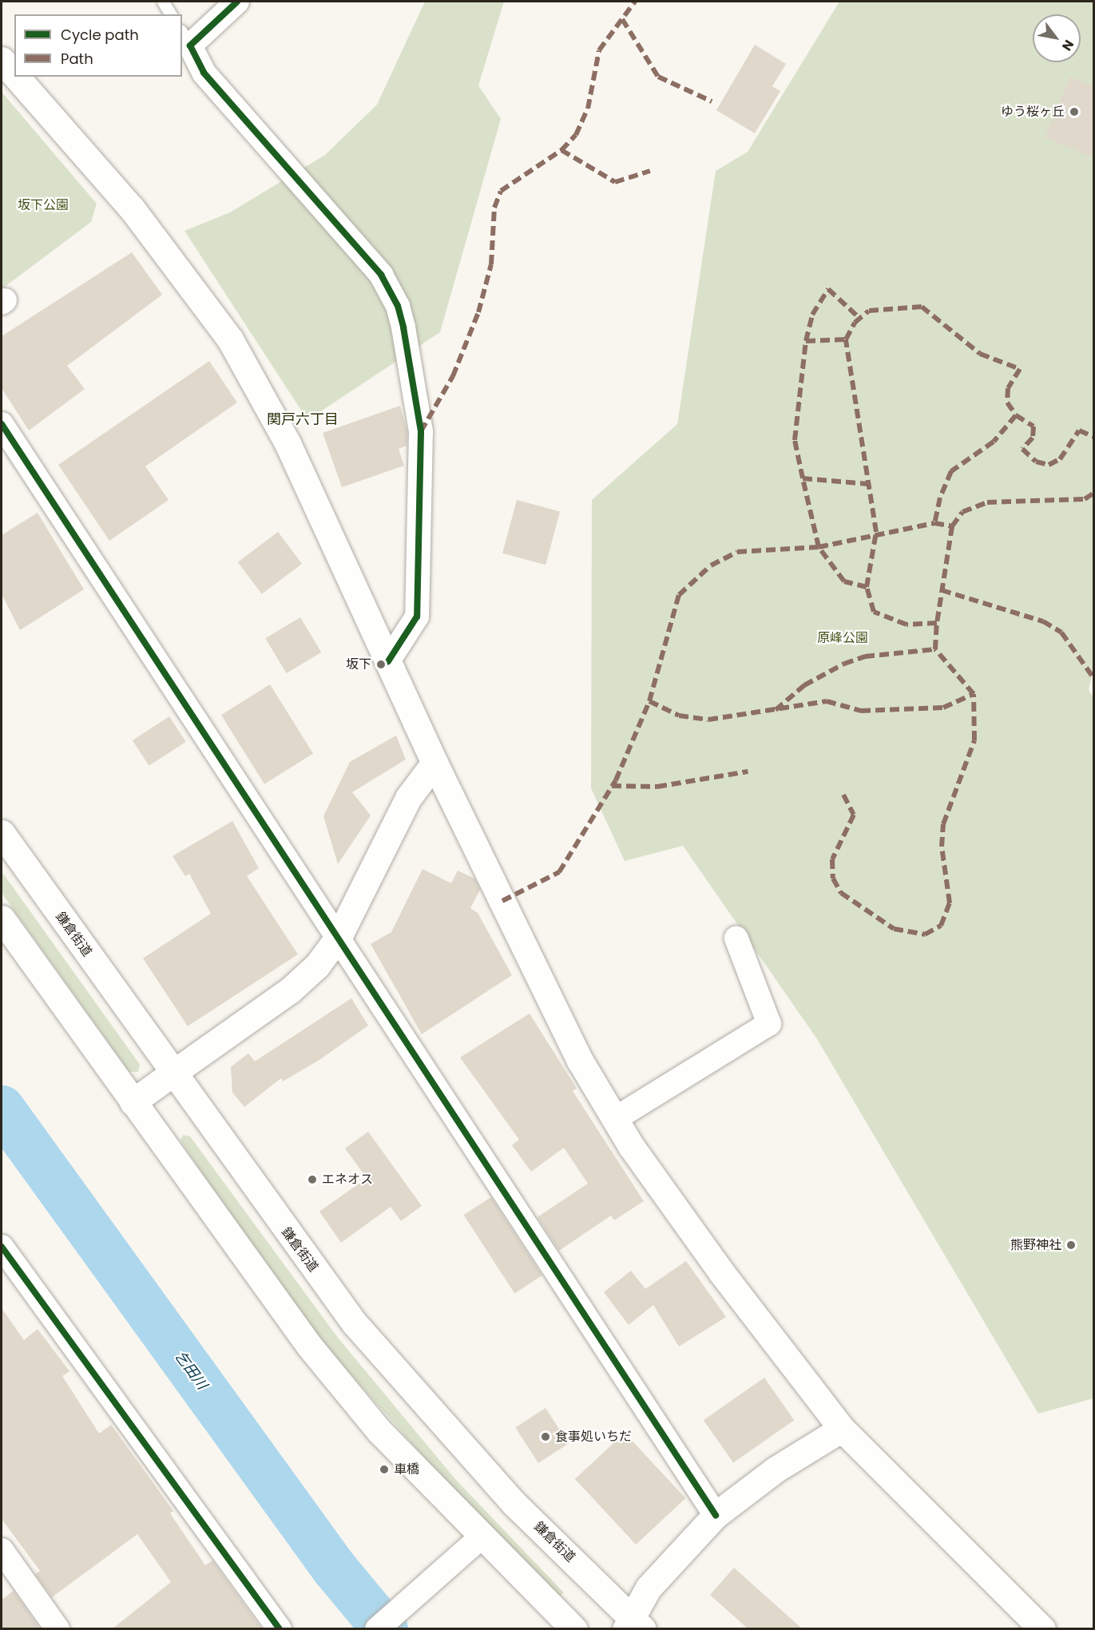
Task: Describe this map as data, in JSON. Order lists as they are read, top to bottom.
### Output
{
  "streets": {
    "main road": ["鎌倉街道"]
  },
  "districts": ["関戸六丁目"],
  "water": ["乞田川"],
  "parks": ["坂下公園", "原峰公園"],
  "places": [
    "ゆう桜ヶ丘",
    "坂下",
    "エネオス",
    "熊野神社",
    "食事処いちだ",
    "車橋"
  ],
  "legend": ["Cycle path", "Path"],
  "north": "bottom right"
}
